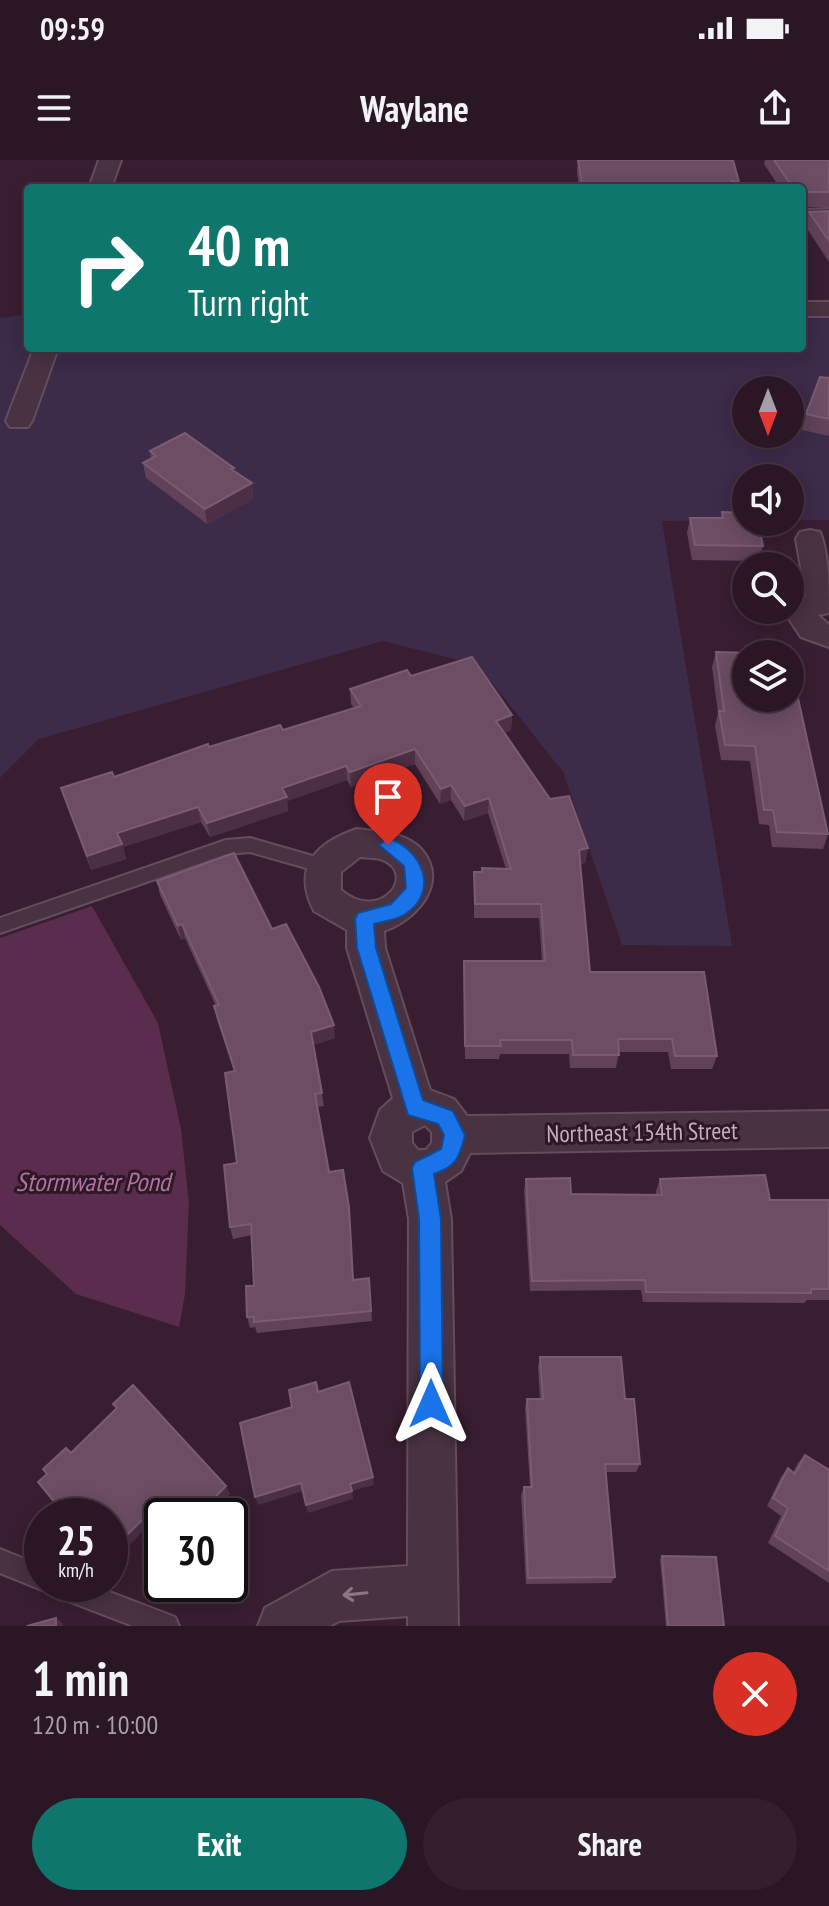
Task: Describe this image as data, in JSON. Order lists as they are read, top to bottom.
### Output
{
  "streets": {
    "street": ["Northeast 154th Street"]
  },
  "water": ["Stormwater Pond"],
  "north": "bottom",
  "page": {
    "status": "09:59",
    "header": "Waylane",
    "turn": ["40 m", "Turn right"],
    "speed": "25 km/h",
    "limit": "30",
    "heading": ["1 min", "120 m · 10:00"],
    "buttons": ["Exit", "Share"]
  }
}
